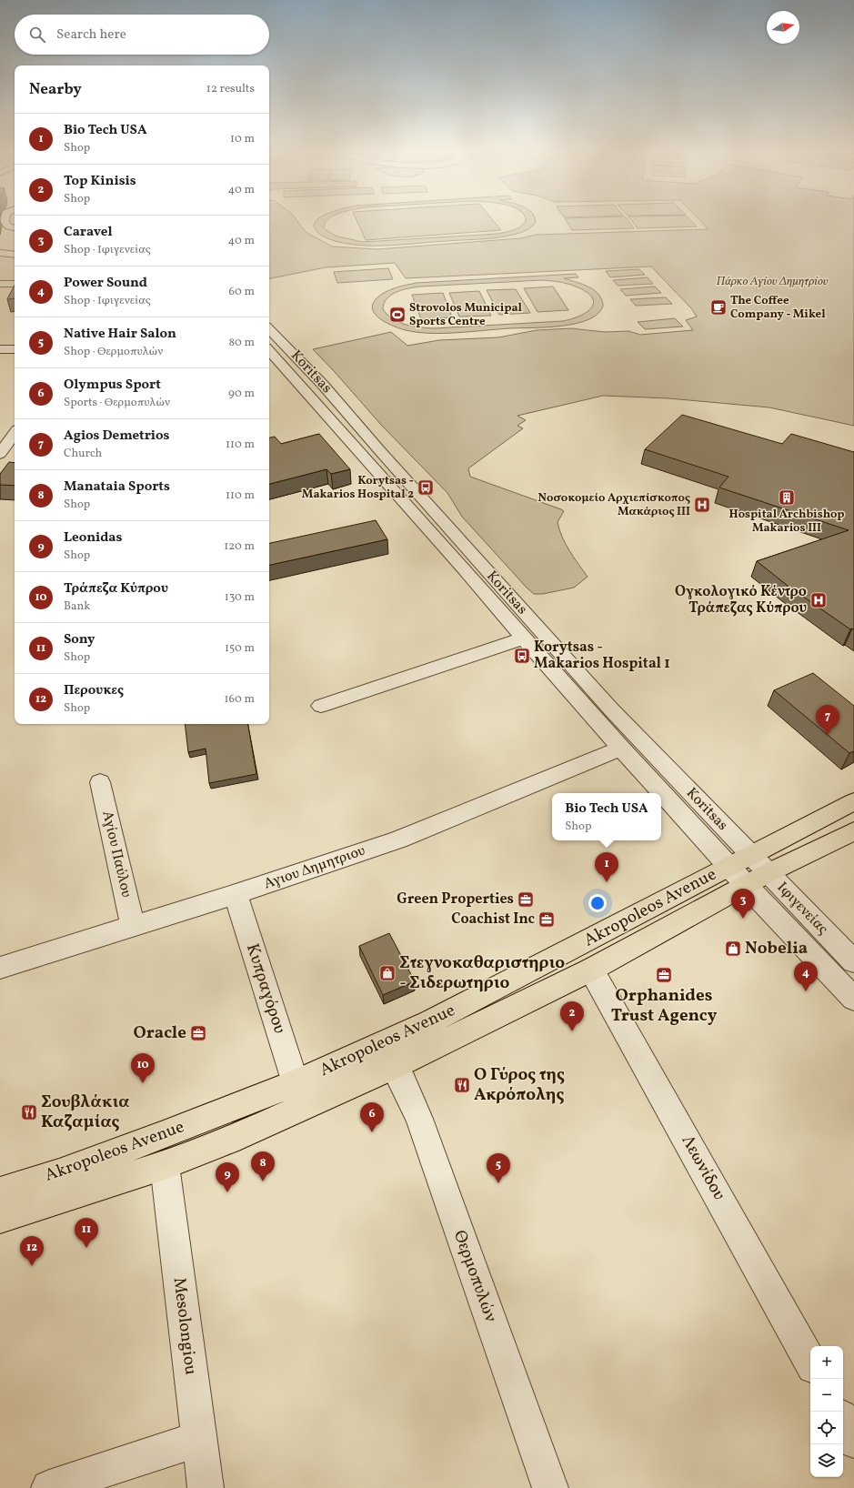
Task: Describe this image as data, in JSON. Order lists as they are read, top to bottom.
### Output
{
  "streets": {
    "main road": ["Akropoleos Avenue"],
    "street": [
      "Koritsas",
      "Αγίου Παύλου",
      "Αγιου Δημητριου",
      "Ιφιγενείας",
      "Κυπραγόρου",
      "Λεωνίδου",
      "Θερμοπυλών",
      "Mesolongiou"
    ]
  },
  "crossings": [
    ["Koritsas", "Αγιου Δημητριου"],
    ["Koritsas", "Akropoleos Avenue"],
    ["Koritsas", "Ιφιγενείας"],
    ["Αγίου Παύλου", "Αγιου Δημητριου"],
    ["Αγιου Δημητριου", "Κυπραγόρου"],
    ["Akropoleos Avenue", "Ιφιγενείας"],
    ["Akropoleos Avenue", "Κυπραγόρου"],
    ["Akropoleos Avenue", "Λεωνίδου"],
    ["Akropoleos Avenue", "Θερμοπυλών"],
    ["Akropoleos Avenue", "Mesolongiou"]
  ],
  "parks": ["Πάρκο Αγίου Δημητρίου"],
  "places": {
    "cafe": ["The Coffee Company - Mikel"],
    "sports": ["Strovolos Municipal Sports Centre"],
    "bus stop": ["Korytsas - Makarios Hospital 2", "Korytsas - Makarios Hospital 1"],
    "building": ["Hospital Archbishop Makarios III"],
    "hospital": ["Νοσοκομείο Αρχιεπίσκοπος Μακάριος ΙΙΙ", "Ογκολογικό Κέντρο Τράπεζας Κύπρου"],
    "office": [
      "Green Properties",
      "Coachist Inc",
      "Orphanides Trust Agency",
      "Oracle"
    ],
    "shop": ["Nobelia", "Στεγνοκαθαριστηριο - Σιδερωτηριο"],
    "restaurant": ["Ο Γύρος της Ακρόπολης", "Σουβλάκια Καζαμίας"]
  },
  "north": "right",
  "page": {
    "search": "Search here",
    "heading": ["Nearby", "12 results"],
    "list": [
      {
        "mark": "1",
        "name": "Bio Tech USA",
        "note": "Shop",
        "value": "10 m"
      },
      {
        "mark": "2",
        "name": "Top Kinisis",
        "note": "Shop",
        "value": "40 m"
      },
      {
        "mark": "3",
        "name": "Caravel",
        "note": "Shop · Ιφιγενείας",
        "value": "40 m"
      },
      {
        "mark": "4",
        "name": "Power Sound",
        "note": "Shop · Ιφιγενείας",
        "value": "60 m"
      },
      {
        "mark": "5",
        "name": "Native Hair Salon",
        "note": "Shop · Θερμοπυλών",
        "value": "80 m"
      },
      {
        "mark": "6",
        "name": "Olympus Sport",
        "note": "Sports · Θερμοπυλών",
        "value": "90 m"
      },
      {
        "mark": "7",
        "name": "Agios Demetrios",
        "note": "Church",
        "value": "110 m"
      },
      {
        "mark": "8",
        "name": "Manataia Sports",
        "note": "Shop",
        "value": "110 m"
      },
      {
        "mark": "9",
        "name": "Leonidas",
        "note": "Shop",
        "value": "120 m"
      },
      {
        "mark": "10",
        "name": "Τράπεζα Κύπρου",
        "note": "Bank",
        "value": "130 m"
      },
      {
        "mark": "11",
        "name": "Sony",
        "note": "Shop",
        "value": "150 m"
      },
      {
        "mark": "12",
        "name": "Περουκες",
        "note": "Shop",
        "value": "160 m"
      }
    ],
    "pins": [
      "7",
      "1",
      "3",
      "4",
      "2",
      "10",
      "6",
      "8",
      "5",
      "9",
      "11",
      "12"
    ],
    "popup": ["Bio Tech USA", "Shop"],
    "map_buttons": ["+", "−"]
  }
}
